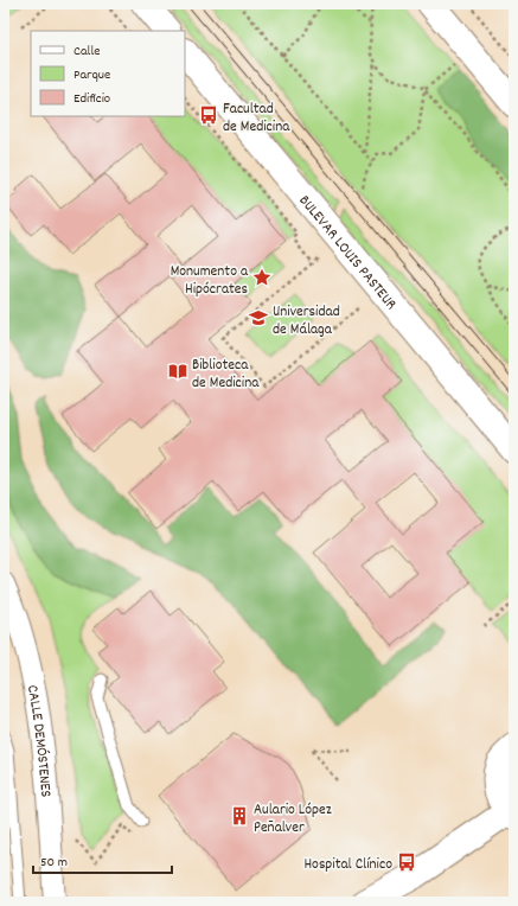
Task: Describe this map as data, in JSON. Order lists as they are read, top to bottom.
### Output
{
  "streets": {
    "street": ["BULEVAR LOUIS PASTEUR", "CALLE DEMÓSTENES"]
  },
  "places": {
    "bus stop": ["Facultad de Medicina", "Hospital Clínico"],
    "place": ["Monumento a Hipócrates"],
    "school or university": ["Universidad de Málaga"],
    "library": ["Biblioteca de Medicina"],
    "building": ["Aulario López Peñalver"]
  },
  "legend": ["Calle", "Parque", "Edificio"],
  "scale_bar": "50 m"
}
